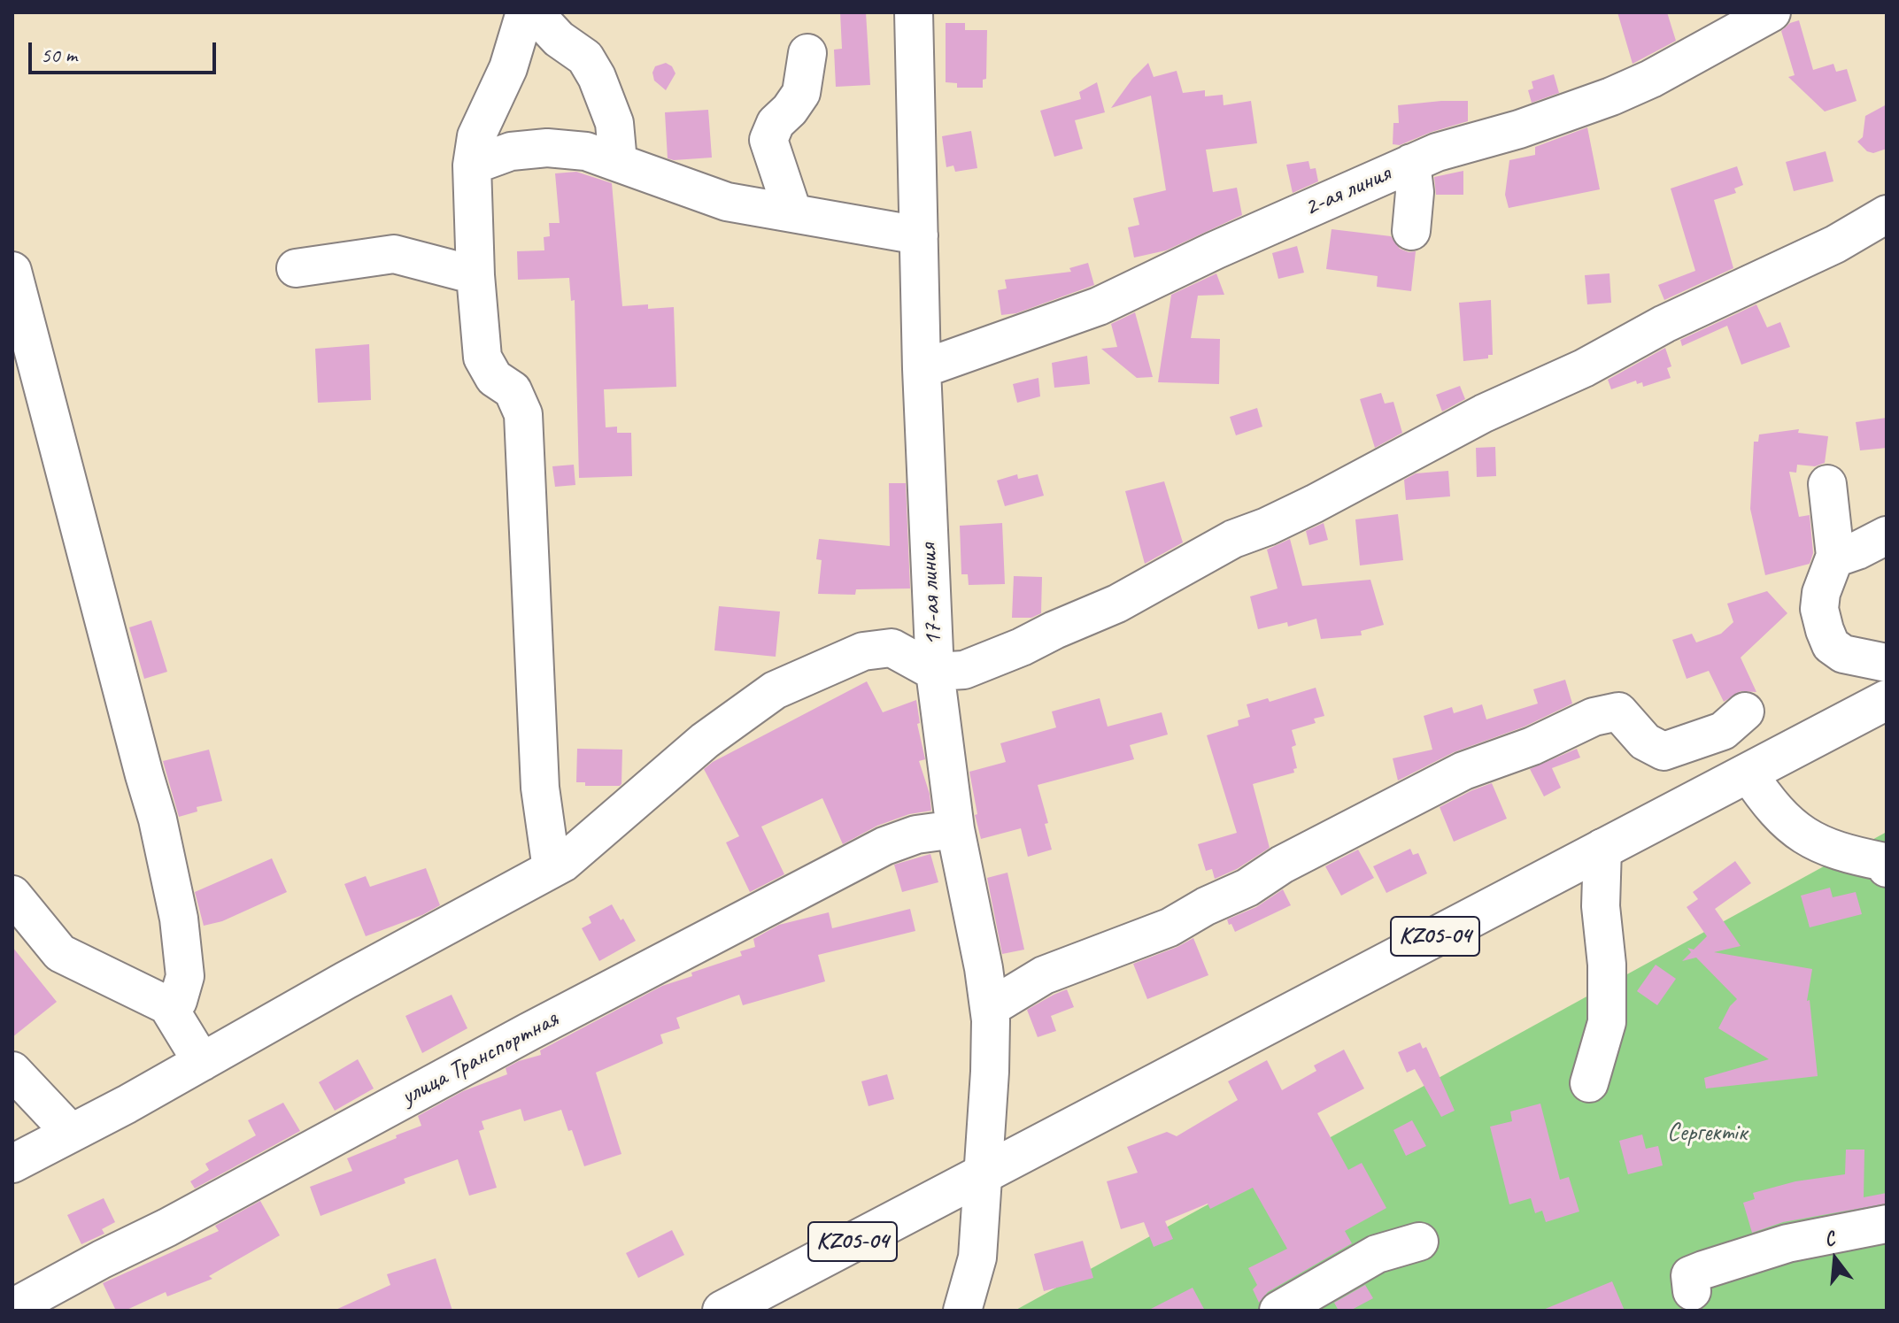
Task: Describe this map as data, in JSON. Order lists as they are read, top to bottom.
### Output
{
  "streets": {
    "main road": ["KZ05-04"],
    "street": ["2-ая линия", "17-ая линия", "улица Транспортная"]
  },
  "crossings": [
    ["2-ая линия", "17-ая линия"],
    ["17-ая линия", "KZ05-04"],
    ["17-ая линия", "улица Транспортная"]
  ],
  "parks": ["Сергектік"],
  "scale_bar": "50 m",
  "north": "top"
}
